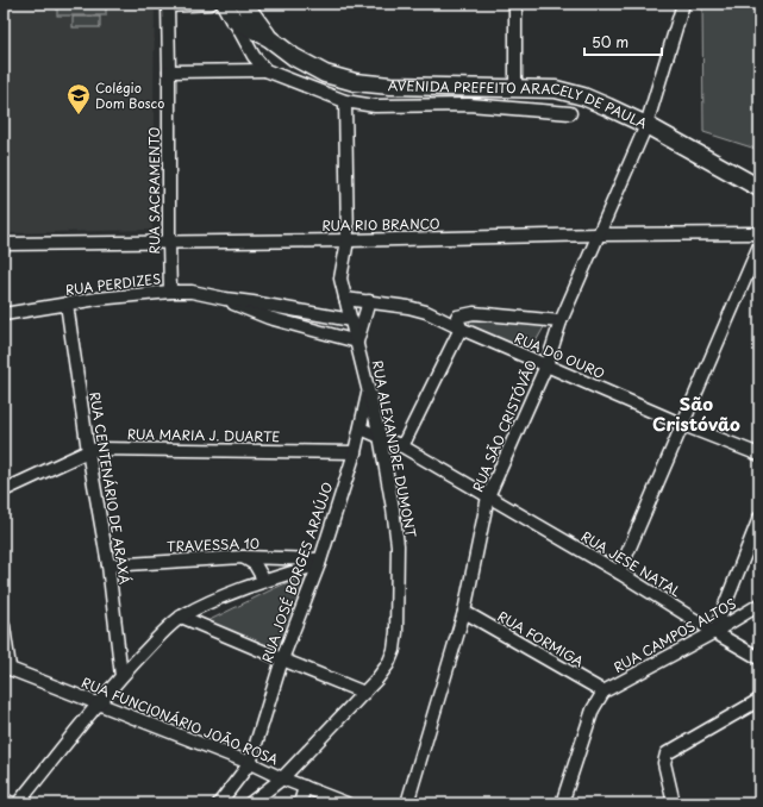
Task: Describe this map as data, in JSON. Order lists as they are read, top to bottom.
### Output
{
  "streets": {
    "main road": ["AVENIDA PREFEITO ARACELY DE PAULA"],
    "street": [
      "RUA SACRAMENTO",
      "RUA RIO BRANCO",
      "RUA PERDIZES",
      "RUA DO OURO",
      "RUA SÃO CRISTÓVÃO",
      "RUA MARIA J. DUARTE",
      "RUA ALEXANDRE DUMONT",
      "RUA CENTENÁRIO DE ARAXÁ",
      "TRAVESSA 10",
      "RUA JESE NATAL",
      "RUA JOSÉ BORGES ARAÚJO",
      "RUA CAMPOS ALTOS",
      "RUA FORMIGA",
      "RUA FUNCIONÁRIO JOÃO ROSA"
    ]
  },
  "crossings": [
    ["AVENIDA PREFEITO ARACELY DE PAULA", "RUA SÃO CRISTÓVÃO"],
    ["AVENIDA PREFEITO ARACELY DE PAULA", "RUA ALEXANDRE DUMONT"],
    ["RUA SACRAMENTO", "RUA RIO BRANCO"],
    ["RUA SACRAMENTO", "RUA PERDIZES"],
    ["RUA RIO BRANCO", "RUA SÃO CRISTÓVÃO"],
    ["RUA RIO BRANCO", "RUA ALEXANDRE DUMONT"],
    ["RUA PERDIZES", "RUA CENTENÁRIO DE ARAXÁ"],
    ["RUA DO OURO", "RUA SÃO CRISTÓVÃO"],
    ["RUA DO OURO", "RUA ALEXANDRE DUMONT"],
    ["RUA SÃO CRISTÓVÃO", "RUA JESE NATAL"],
    ["RUA SÃO CRISTÓVÃO", "RUA FORMIGA"],
    ["RUA MARIA J. DUARTE", "RUA CENTENÁRIO DE ARAXÁ"],
    ["RUA MARIA J. DUARTE", "RUA JOSÉ BORGES ARAÚJO"],
    ["RUA ALEXANDRE DUMONT", "RUA JESE NATAL"],
    ["RUA ALEXANDRE DUMONT", "RUA JOSÉ BORGES ARAÚJO"],
    ["RUA ALEXANDRE DUMONT", "RUA FUNCIONÁRIO JOÃO ROSA"],
    ["RUA CENTENÁRIO DE ARAXÁ", "TRAVESSA 10"],
    ["TRAVESSA 10", "RUA JOSÉ BORGES ARAÚJO"],
    ["RUA JESE NATAL", "RUA JOSÉ BORGES ARAÚJO"],
    ["RUA JESE NATAL", "RUA CAMPOS ALTOS"],
    ["RUA JOSÉ BORGES ARAÚJO", "RUA FUNCIONÁRIO JOÃO ROSA"],
    ["RUA CAMPOS ALTOS", "RUA FORMIGA"]
  ],
  "districts": ["São Cristóvão"],
  "places": {
    "school or university": ["Colégio Dom Bosco"]
  },
  "scale_bar": "50 m"
}
